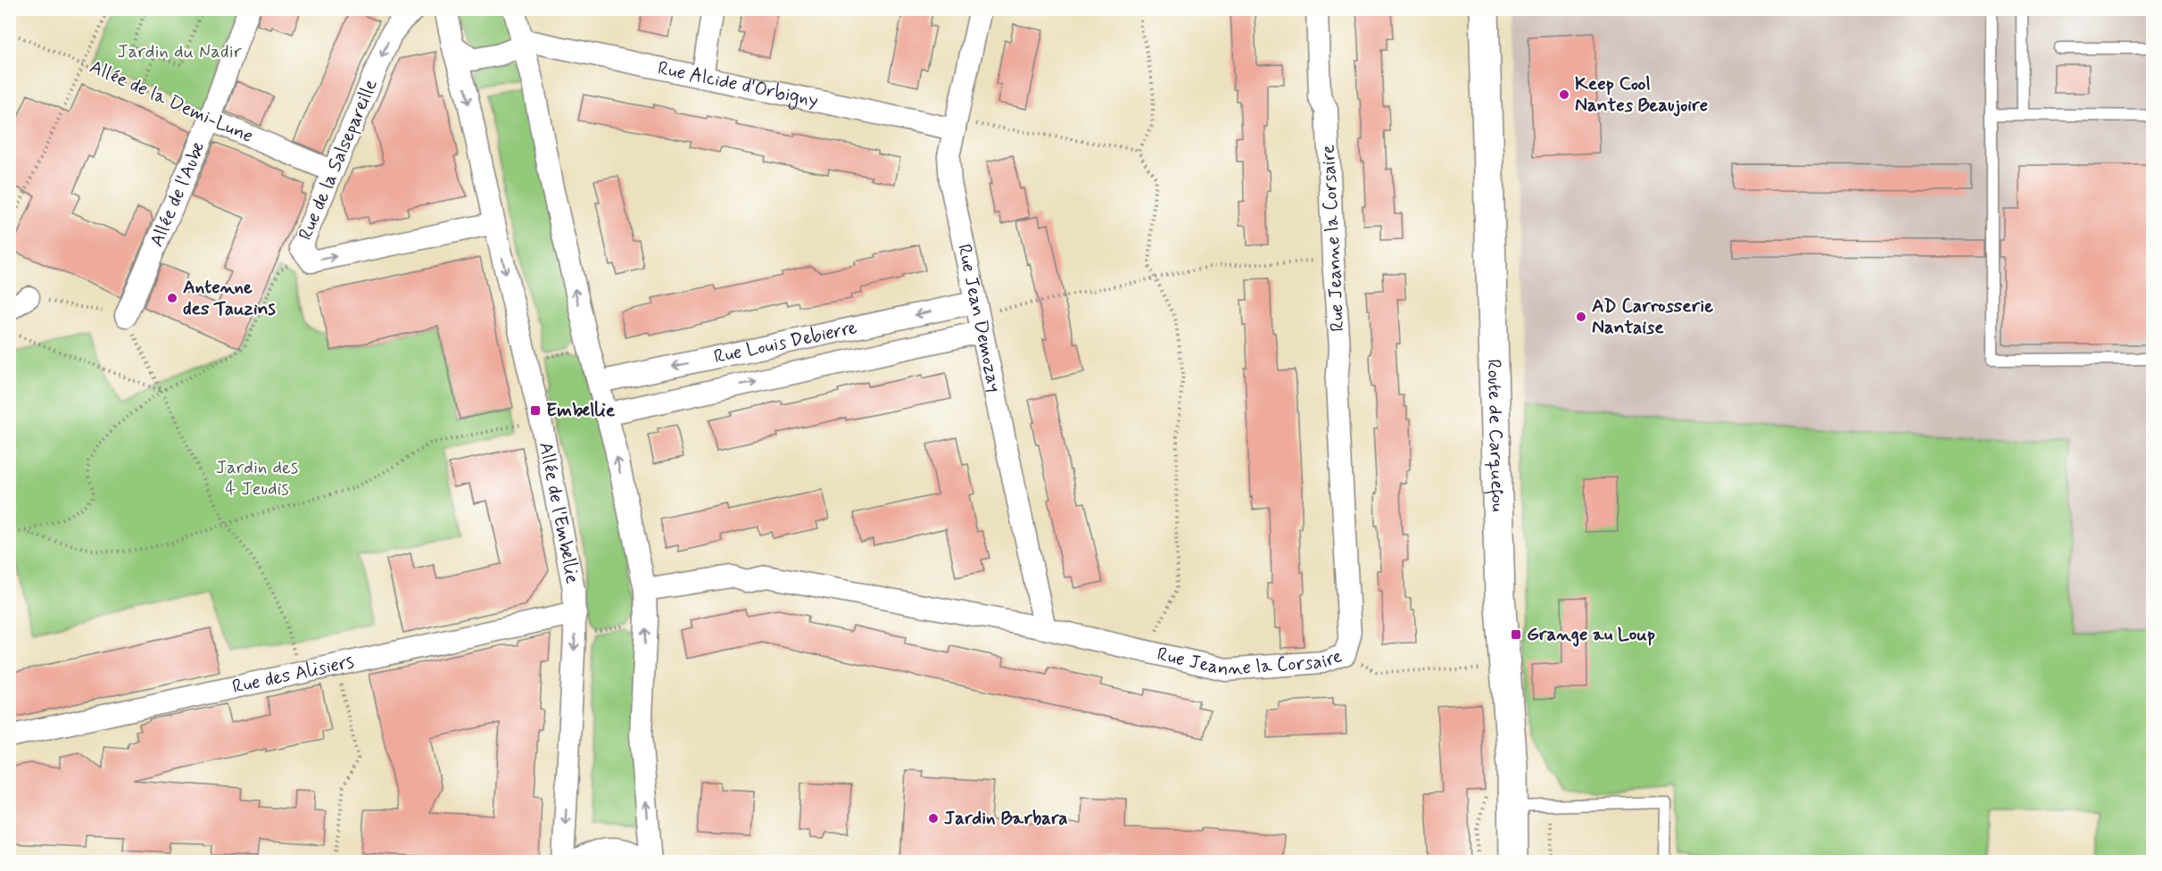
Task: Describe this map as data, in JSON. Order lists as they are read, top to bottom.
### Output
{
  "streets": {
    "main road": ["Route de Carquefou"],
    "street": [
      "Rue Alcide d'Orbigny",
      "Allée de la Demi-Lune",
      "Rue de la Salsepareille",
      "Allée de l'Aube",
      "Rue Jeanne la Corsaire",
      "Rue Jean Demozay",
      "Rue Louis Debierre",
      "Allée de l'Embellie",
      "Rue des Alisiers"
    ]
  },
  "crossings": [
    ["Rue Alcide d'Orbigny", "Rue Jean Demozay"],
    ["Allée de la Demi-Lune", "Rue de la Salsepareille"],
    ["Allée de la Demi-Lune", "Allée de l'Aube"],
    ["Rue de la Salsepareille", "Allée de l'Embellie"],
    ["Rue Jeanne la Corsaire", "Rue Jean Demozay"],
    ["Rue Jean Demozay", "Rue Louis Debierre"],
    ["Allée de l'Embellie", "Rue des Alisiers"]
  ],
  "parks": ["Jardin du Nadir", "Jardin des 4 Jeudis"],
  "places": {
    "other": [
      "Keep Cool Nantes Beaujoire",
      "Antenne des Tauzins",
      "AD Carrosserie Nantaise",
      "Jardin Barbara"
    ],
    "transit": ["Embellie", "Grange au Loup"]
  }
}
